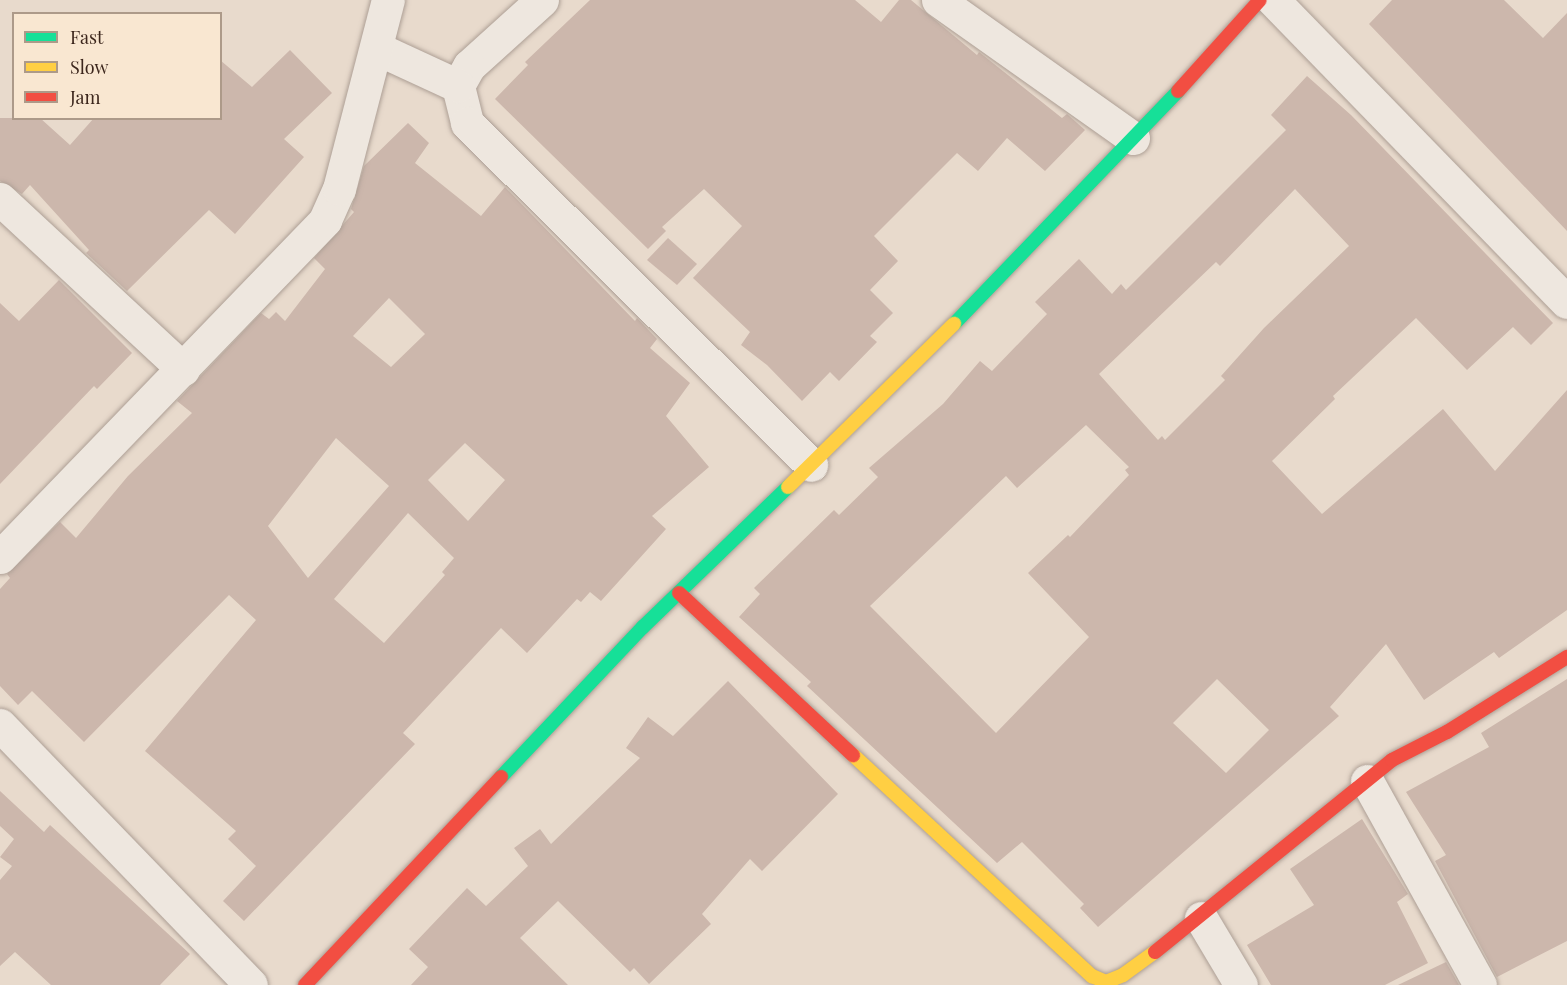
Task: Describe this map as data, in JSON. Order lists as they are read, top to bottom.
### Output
{
  "legend": ["Fast", "Slow", "Jam"]
}
